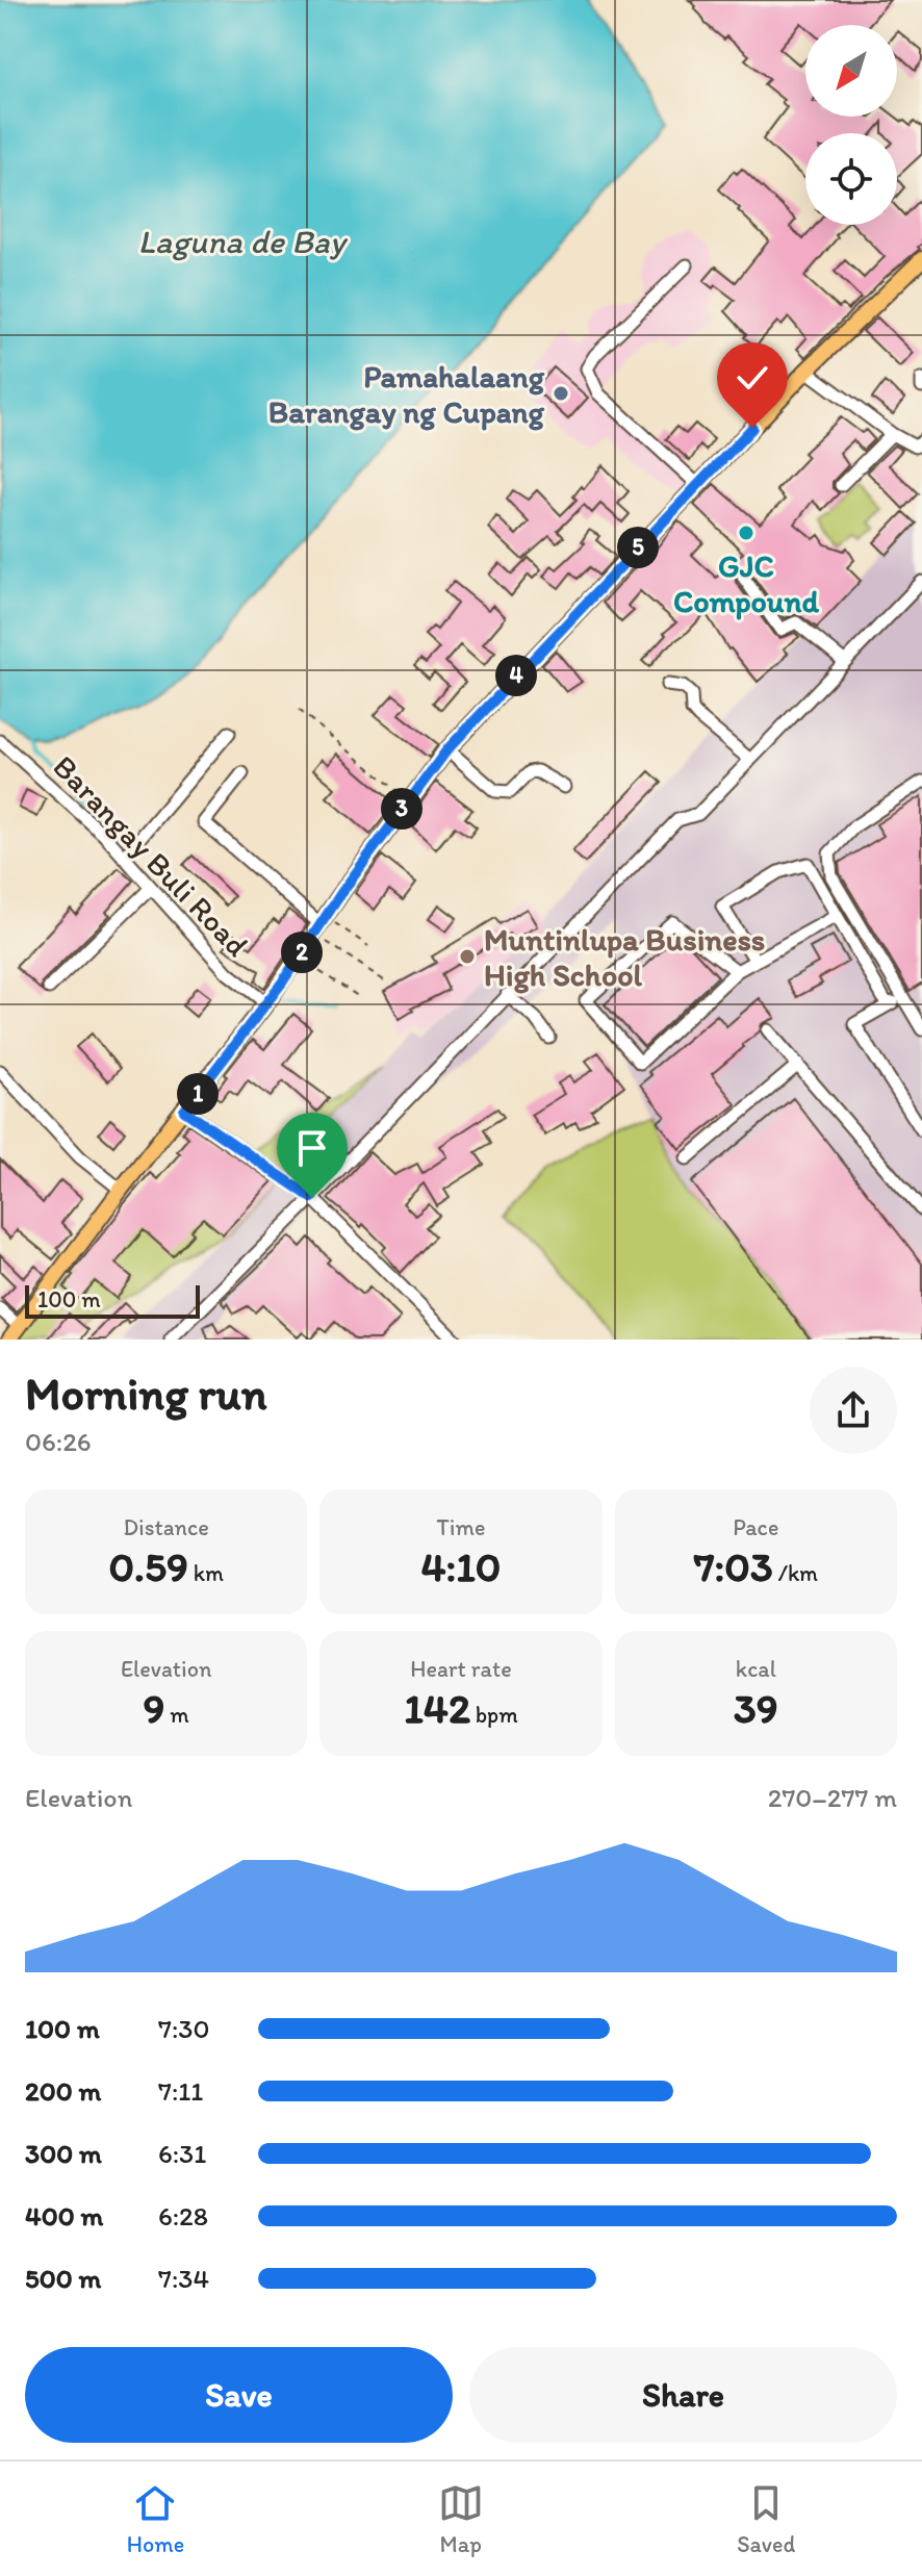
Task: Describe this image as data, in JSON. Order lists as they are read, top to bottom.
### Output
{
  "streets": {
    "street": ["Barangay Buli Road"]
  },
  "water": ["Laguna de Bay"],
  "places": ["Pamahalaang Barangay ng Cupang", "GJC Compound", "Muntinlupa Business High School"],
  "scale_bar": "100 m",
  "north": "bottom left",
  "page": {
    "pins": [
      "5",
      "4",
      "3",
      "2",
      "1"
    ],
    "scale": "100 m",
    "heading": ["Morning run", "06:26"],
    "stats": [
      ["Distance", "0.59 km"],
      ["Time", "4:10"],
      ["Pace", "7:03 /km"],
      ["Elevation", "9 m"],
      ["Heart rate", "142 bpm"],
      ["kcal", "39"]
    ],
    "chart": ["Elevation", "270–277 m"],
    "list": [
      {
        "name": "100 m",
        "note": "7:30"
      },
      {
        "name": "200 m",
        "note": "7:11"
      },
      {
        "name": "300 m",
        "note": "6:31"
      },
      {
        "name": "400 m",
        "note": "6:28"
      },
      {
        "name": "500 m",
        "note": "7:34"
      }
    ],
    "buttons": ["Save", "Share"],
    "tabs": ["Home", "Map", "Saved"]
  }
}
